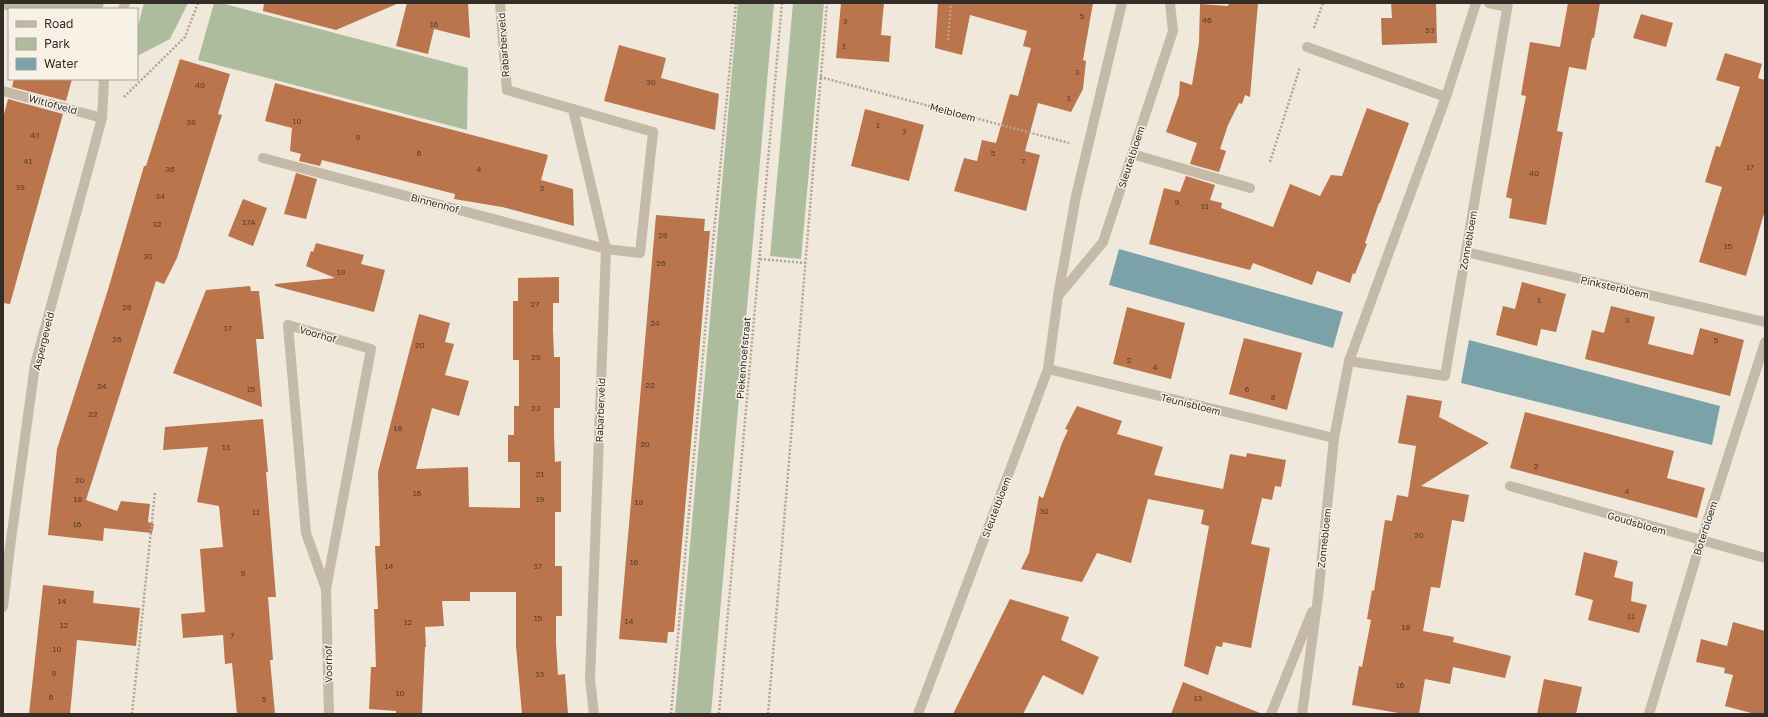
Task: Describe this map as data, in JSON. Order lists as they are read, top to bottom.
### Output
{
  "streets": {
    "street": [
      "Rabarberveld",
      "Witlofveld",
      "Sleutelbloem",
      "Binnenhof",
      "Zonnebloem",
      "Pinksterbloem",
      "Voorhof",
      "Aspergeveld",
      "Teunisbloem",
      "Goudsbloem",
      "Boterbloem"
    ],
    "path": ["Meibloem", "Piekenhoefstraat"]
  },
  "crossings": [
    ["Rabarberveld", "Binnenhof"],
    ["Witlofveld", "Aspergeveld"],
    ["Meibloem", "Sleutelbloem"],
    ["Sleutelbloem", "Teunisbloem"],
    ["Zonnebloem", "Pinksterbloem"],
    ["Zonnebloem", "Teunisbloem"],
    ["Goudsbloem", "Boterbloem"]
  ],
  "house_numbers": [
    "5",
    "46",
    "3",
    "16",
    "53",
    "1",
    "3",
    "30",
    "40",
    "1",
    "10",
    "38",
    "1",
    "3",
    "43",
    "8",
    "6",
    "5",
    "41",
    "7",
    "17",
    "36",
    "4",
    "40",
    "39",
    "2",
    "34",
    "9",
    "11",
    "17A",
    "32",
    "28",
    "15",
    "30",
    "26",
    "19",
    "1",
    "27",
    "28",
    "3",
    "24",
    "17",
    "26",
    "5",
    "20",
    "25",
    "2",
    "4",
    "22",
    "24",
    "15",
    "6",
    "8",
    "23",
    "22",
    "18",
    "20",
    "13",
    "2",
    "21",
    "20",
    "4",
    "16",
    "18",
    "19",
    "18",
    "30",
    "11",
    "16",
    "20",
    "16",
    "14",
    "17",
    "9",
    "14",
    "11",
    "15",
    "14",
    "12",
    "12",
    "18",
    "7",
    "10",
    "8",
    "13",
    "16",
    "10",
    "6",
    "13",
    "5"
  ],
  "legend": ["Road", "Park", "Water"]
}
